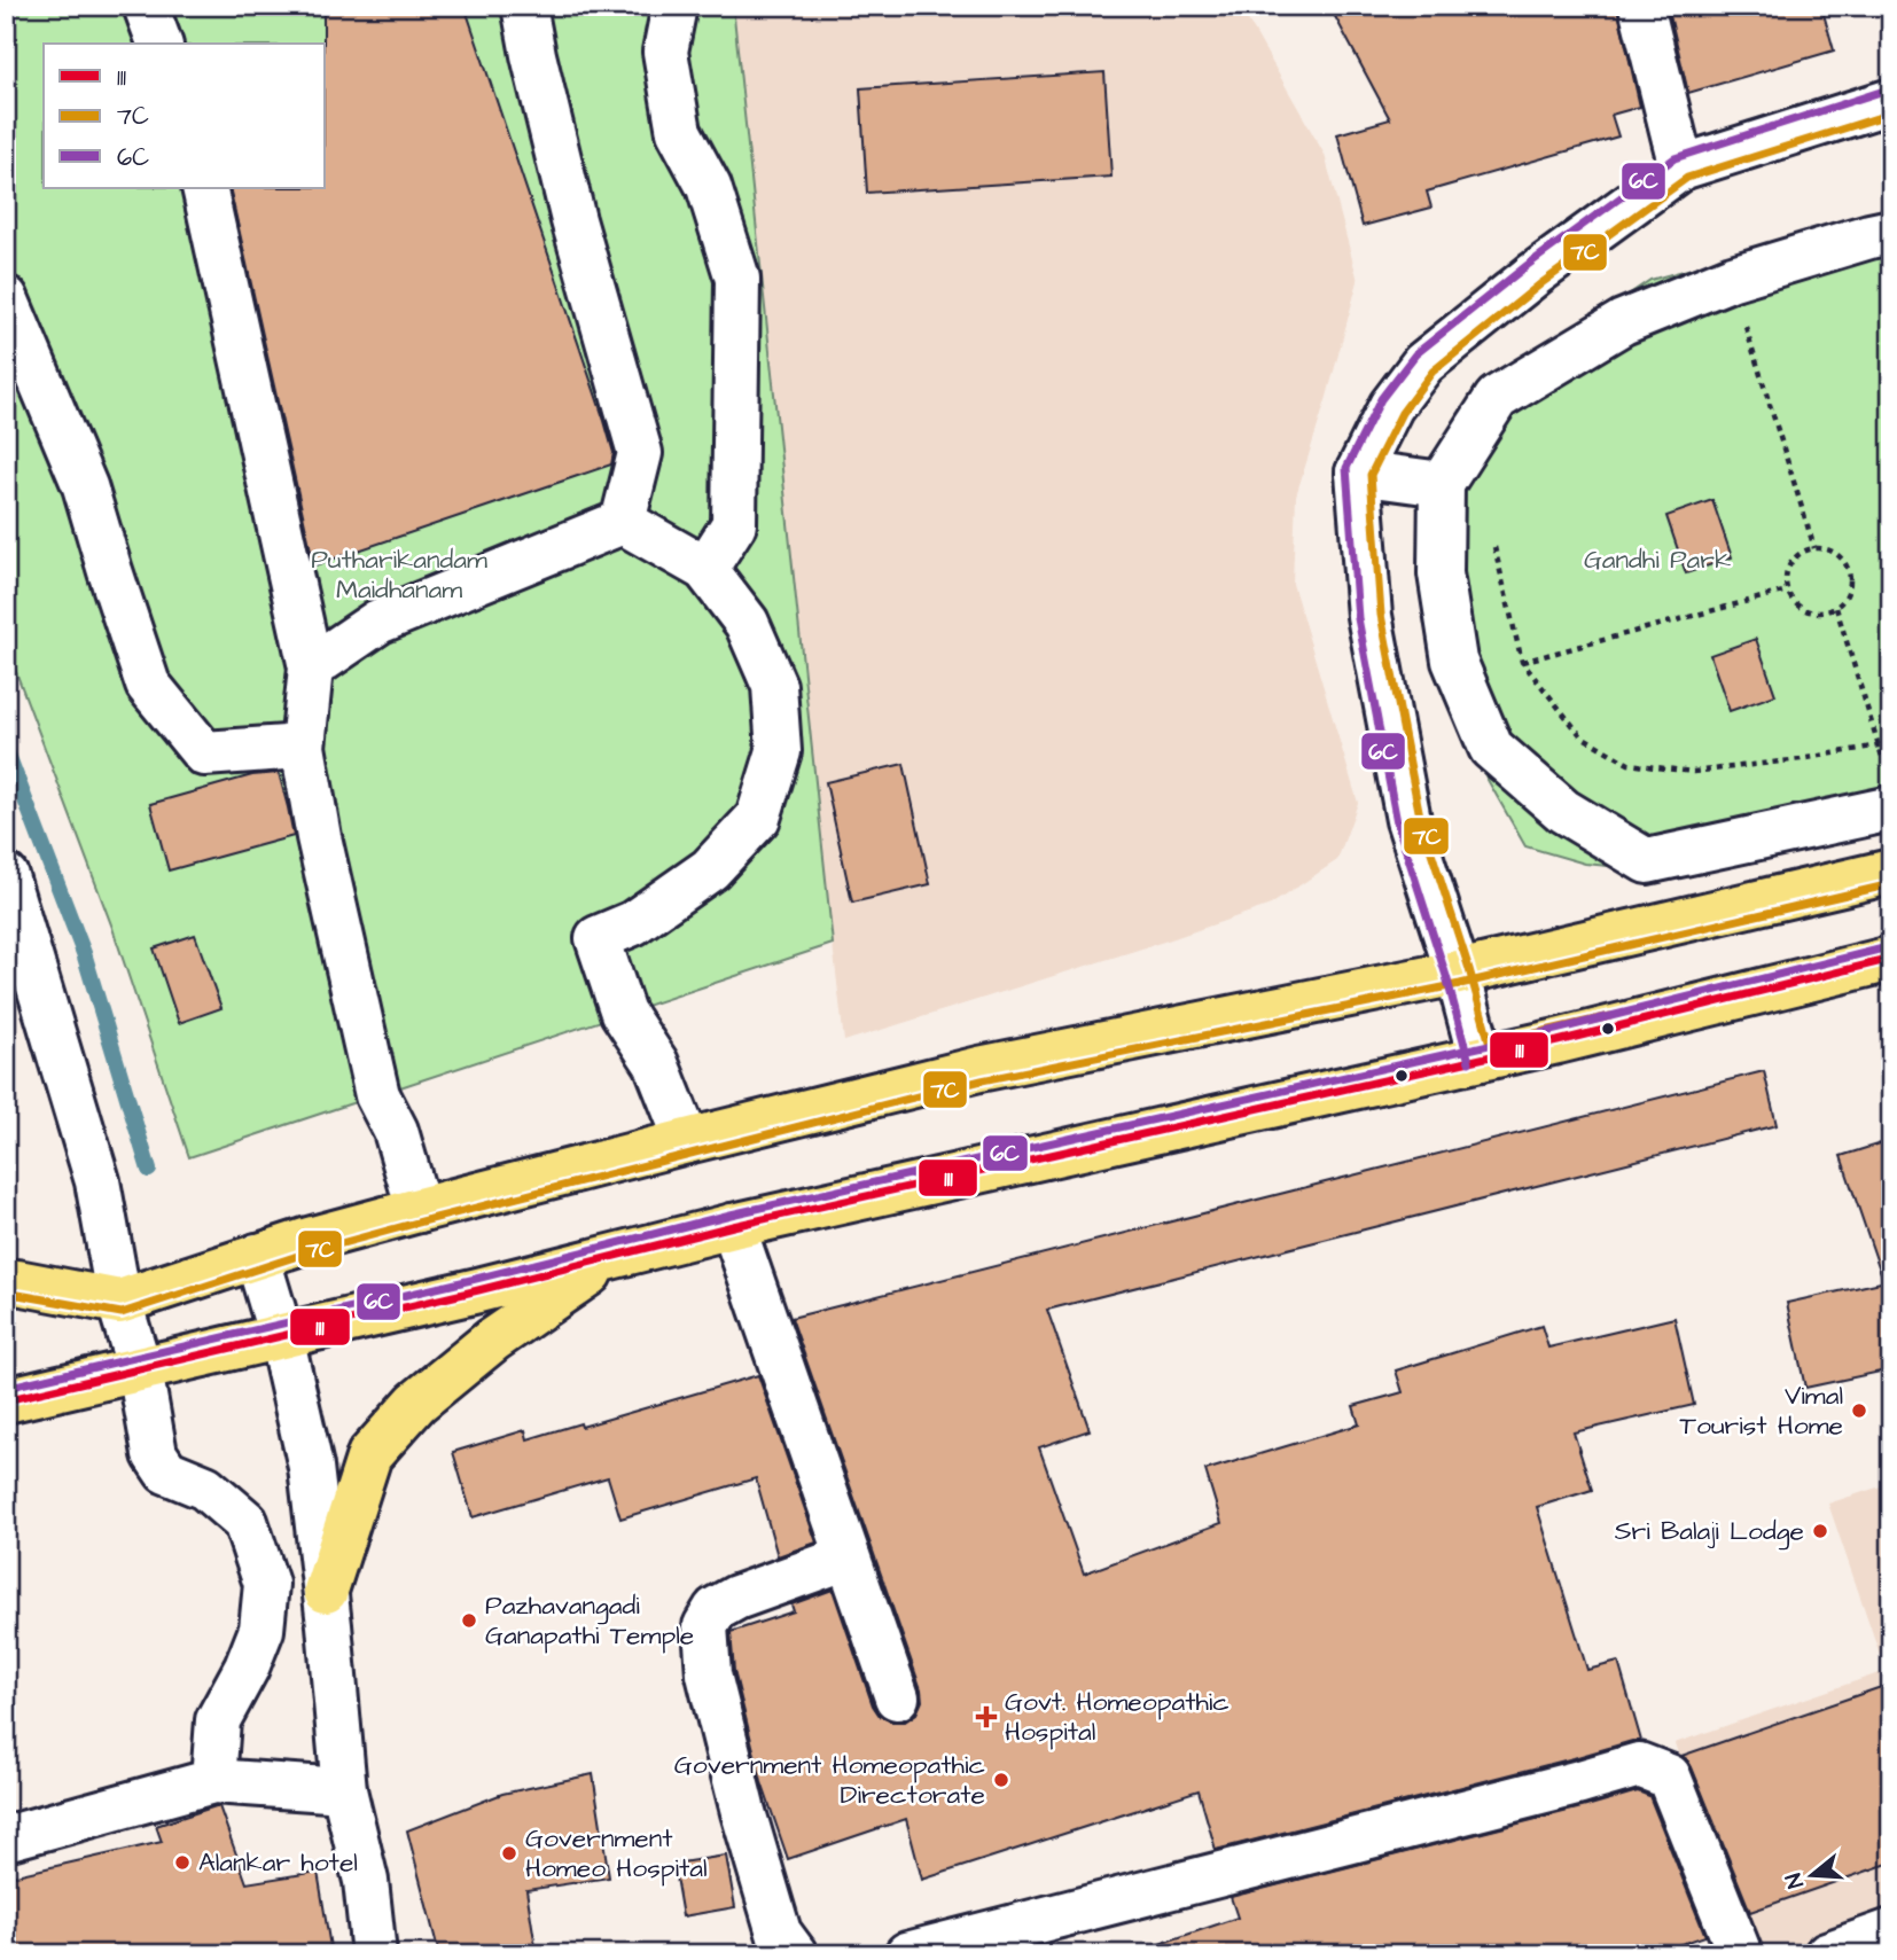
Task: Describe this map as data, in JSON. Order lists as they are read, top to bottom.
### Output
{
  "parks": ["Putharikandam Maidhanam", "Gandhi Park"],
  "places": {
    "other": [
      "Vimal Tourist Home",
      "Sri Balaji Lodge",
      "Pazhavangadi Ganapathi Temple",
      "Government Homeopathic Directorate",
      "Government Homeo Hospital",
      "Alankar hotel"
    ],
    "health": ["Govt. Homeopathic Hospital"]
  },
  "lines": ["transit line 6C", "transit line 7C", "transit line 111"],
  "legend": ["111", "7C", "6C"],
  "north": "left"
}
